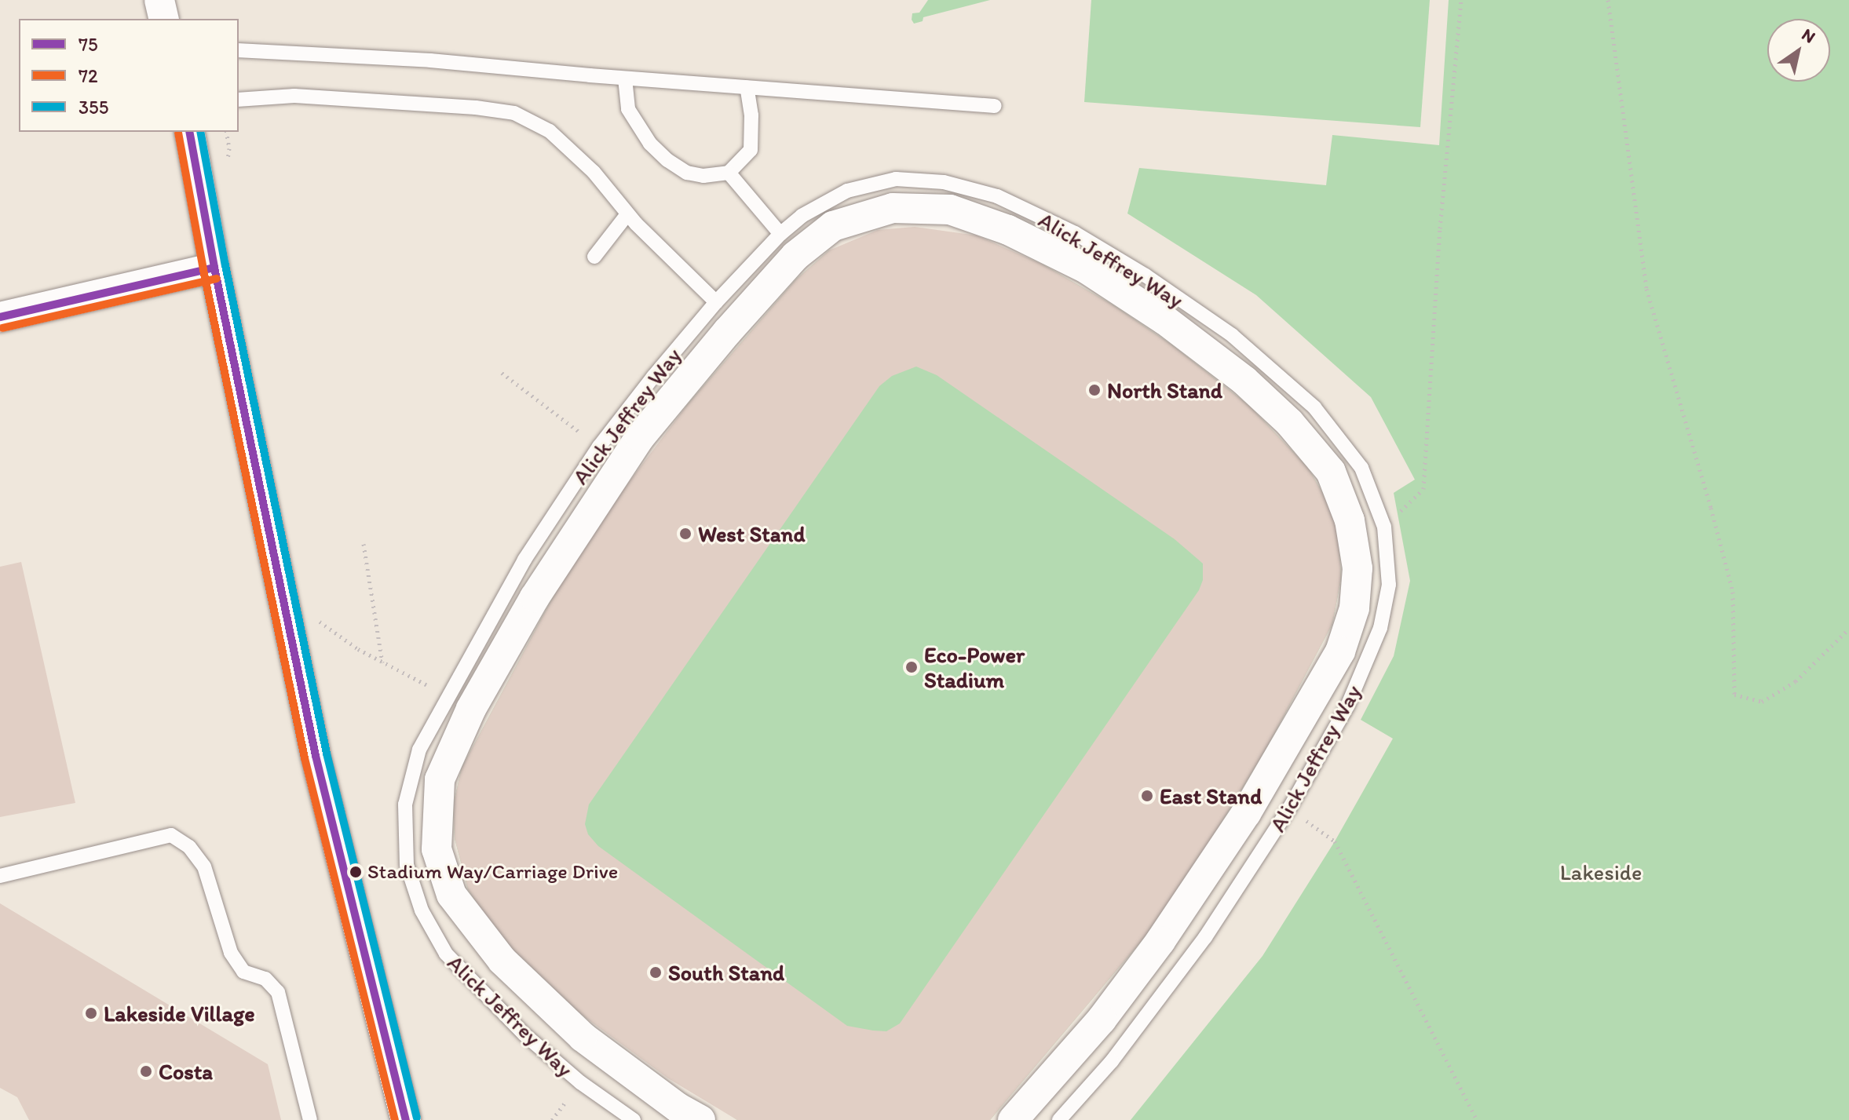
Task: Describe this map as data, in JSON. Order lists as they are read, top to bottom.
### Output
{
  "streets": {
    "lane": ["Alick Jeffrey Way"]
  },
  "parks": ["Lakeside"],
  "places": [
    "North Stand",
    "West Stand",
    "Eco-Power Stadium",
    "East Stand",
    "Stadium Way/Carriage Drive",
    "South Stand",
    "Lakeside Village",
    "Costa"
  ],
  "lines": ["transit line 75", "transit line 355", "transit line 72"],
  "legend": ["75", "72", "355"],
  "north": "top right"
}
